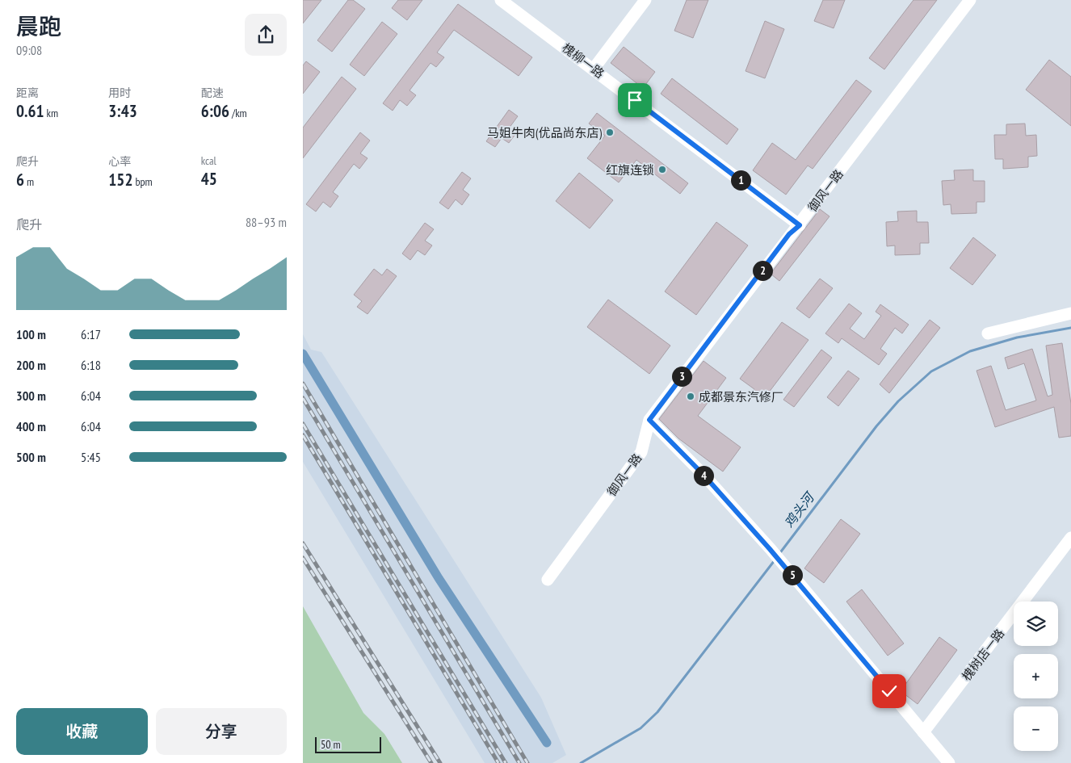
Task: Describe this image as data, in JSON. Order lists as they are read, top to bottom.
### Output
{
  "streets": {
    "street": ["槐柳一路", "御风一路", "槐树店一路"]
  },
  "crossings": [
    ["槐柳一路", "御风一路"]
  ],
  "water": ["鸡头河"],
  "places": ["马姐牛肉(优品尚东店)", "红旗连锁", "成都景东汽修厂"],
  "scale_bar": "50 m",
  "page": {
    "heading": ["晨跑", "09:08"],
    "stats": [
      ["距离", "0.61 km"],
      ["用时", "3:43"],
      ["配速", "6:06 /km"],
      ["爬升", "6 m"],
      ["心率", "152 bpm"],
      ["kcal", "45"]
    ],
    "pins": [
      "1",
      "2",
      "3",
      "4",
      "5"
    ],
    "chart": ["爬升", "88–93 m"],
    "list": [
      {
        "name": "100 m",
        "note": "6:17"
      },
      {
        "name": "200 m",
        "note": "6:18"
      },
      {
        "name": "300 m",
        "note": "6:04"
      },
      {
        "name": "400 m",
        "note": "6:04"
      },
      {
        "name": "500 m",
        "note": "5:45"
      }
    ],
    "map_buttons": ["+", "−"],
    "buttons": ["收藏", "分享"],
    "scale": "50 m"
  }
}
